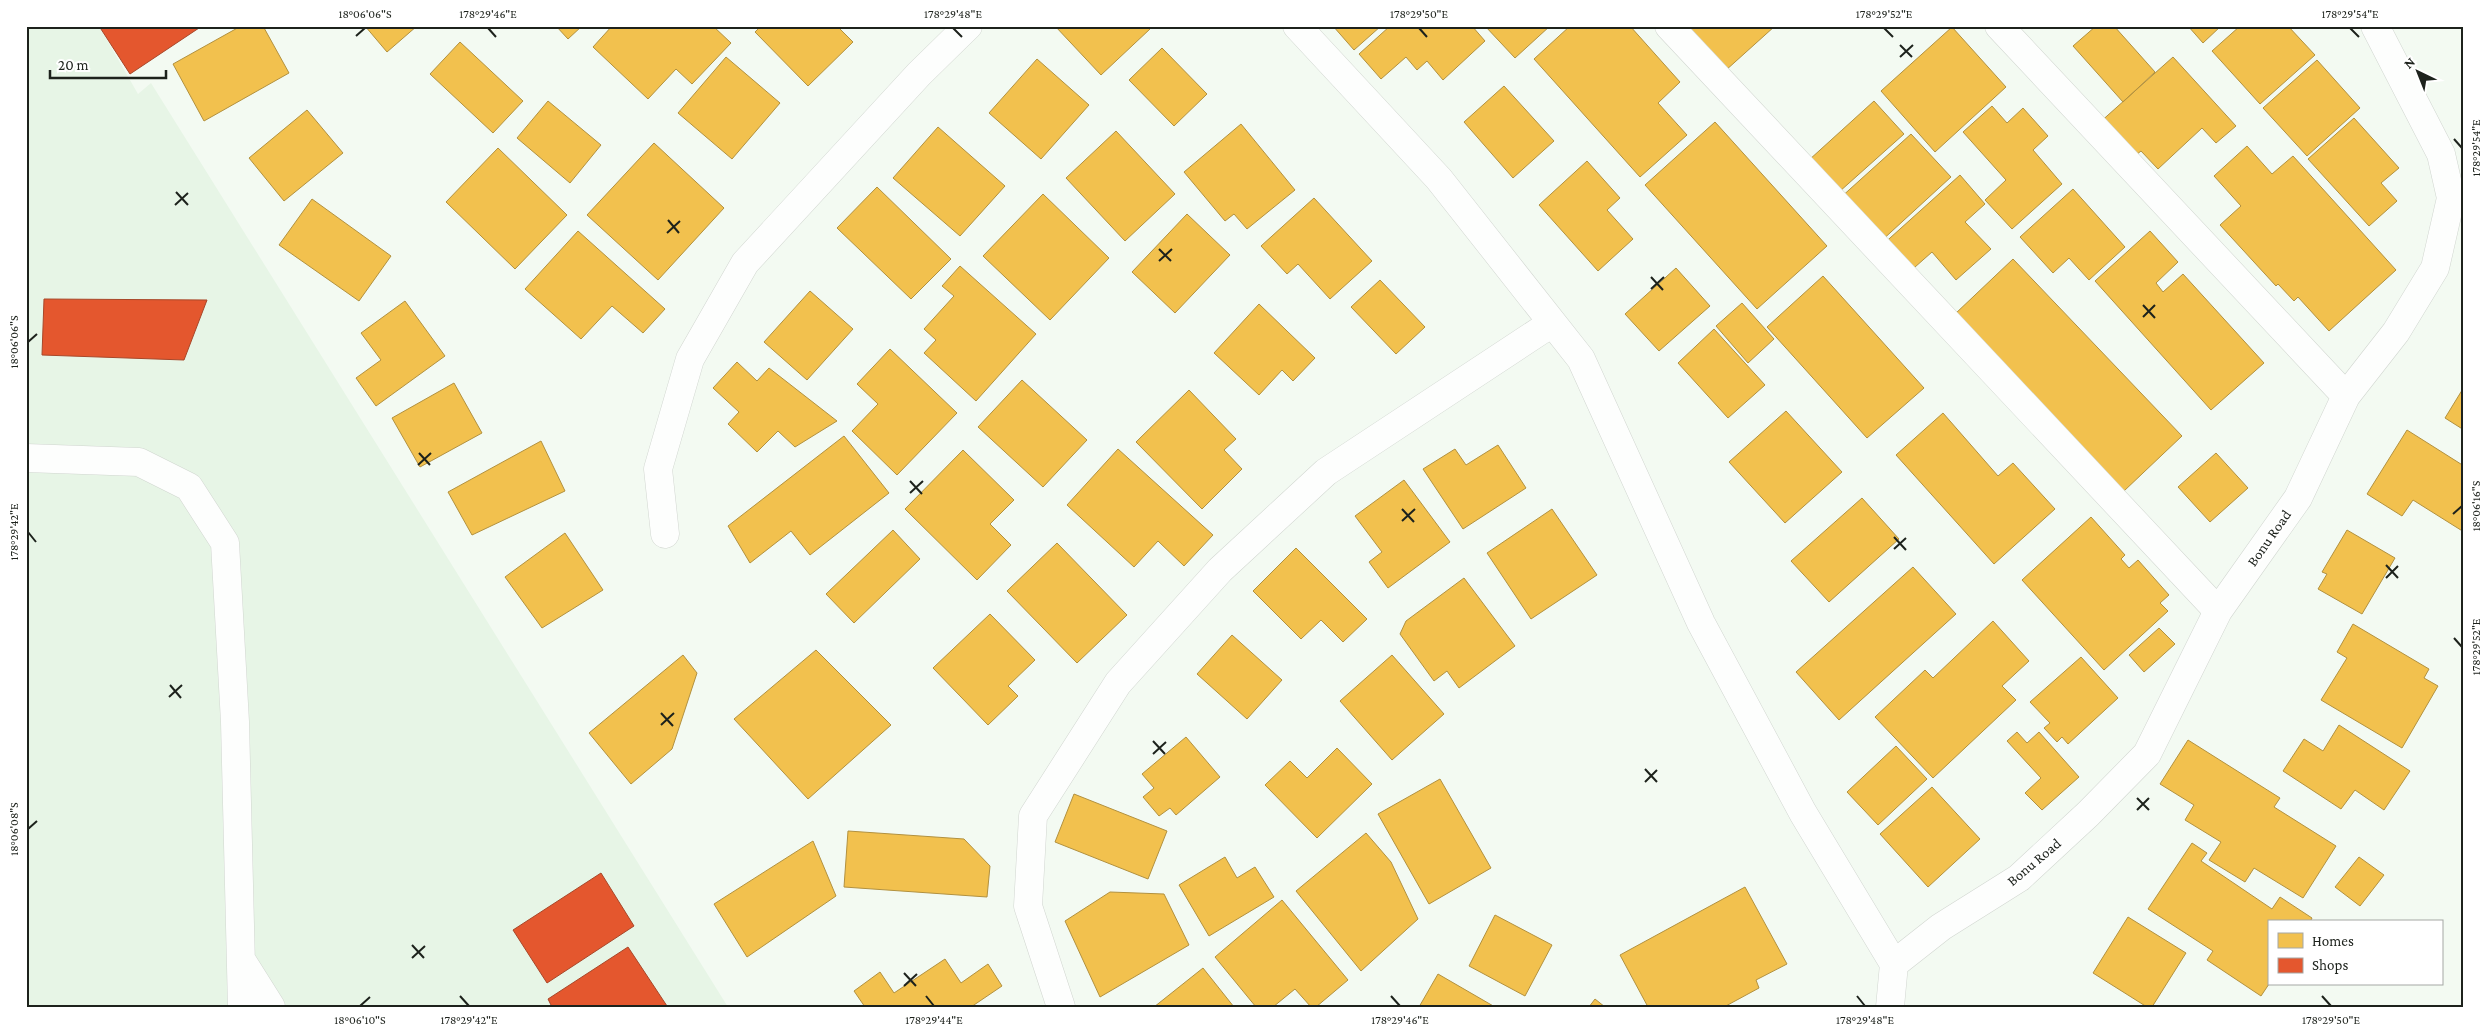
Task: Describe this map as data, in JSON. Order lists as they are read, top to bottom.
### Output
{
  "streets": {
    "street": ["Bonu Road"]
  },
  "legend": ["Homes", "Shops"],
  "scale_bar": "20 m",
  "north": "top left",
  "coordinates": [
    "18°06'06\"S",
    "178°29'46\"E",
    "178°29'48\"E",
    "178°29'50\"E",
    "178°29'52\"E",
    "178°29'54\"E",
    "18°06'16\"S",
    "178°29'42\"E",
    "18°06'08\"S",
    "18°06'10\"S",
    "178°29'44\"E"
  ]
}
